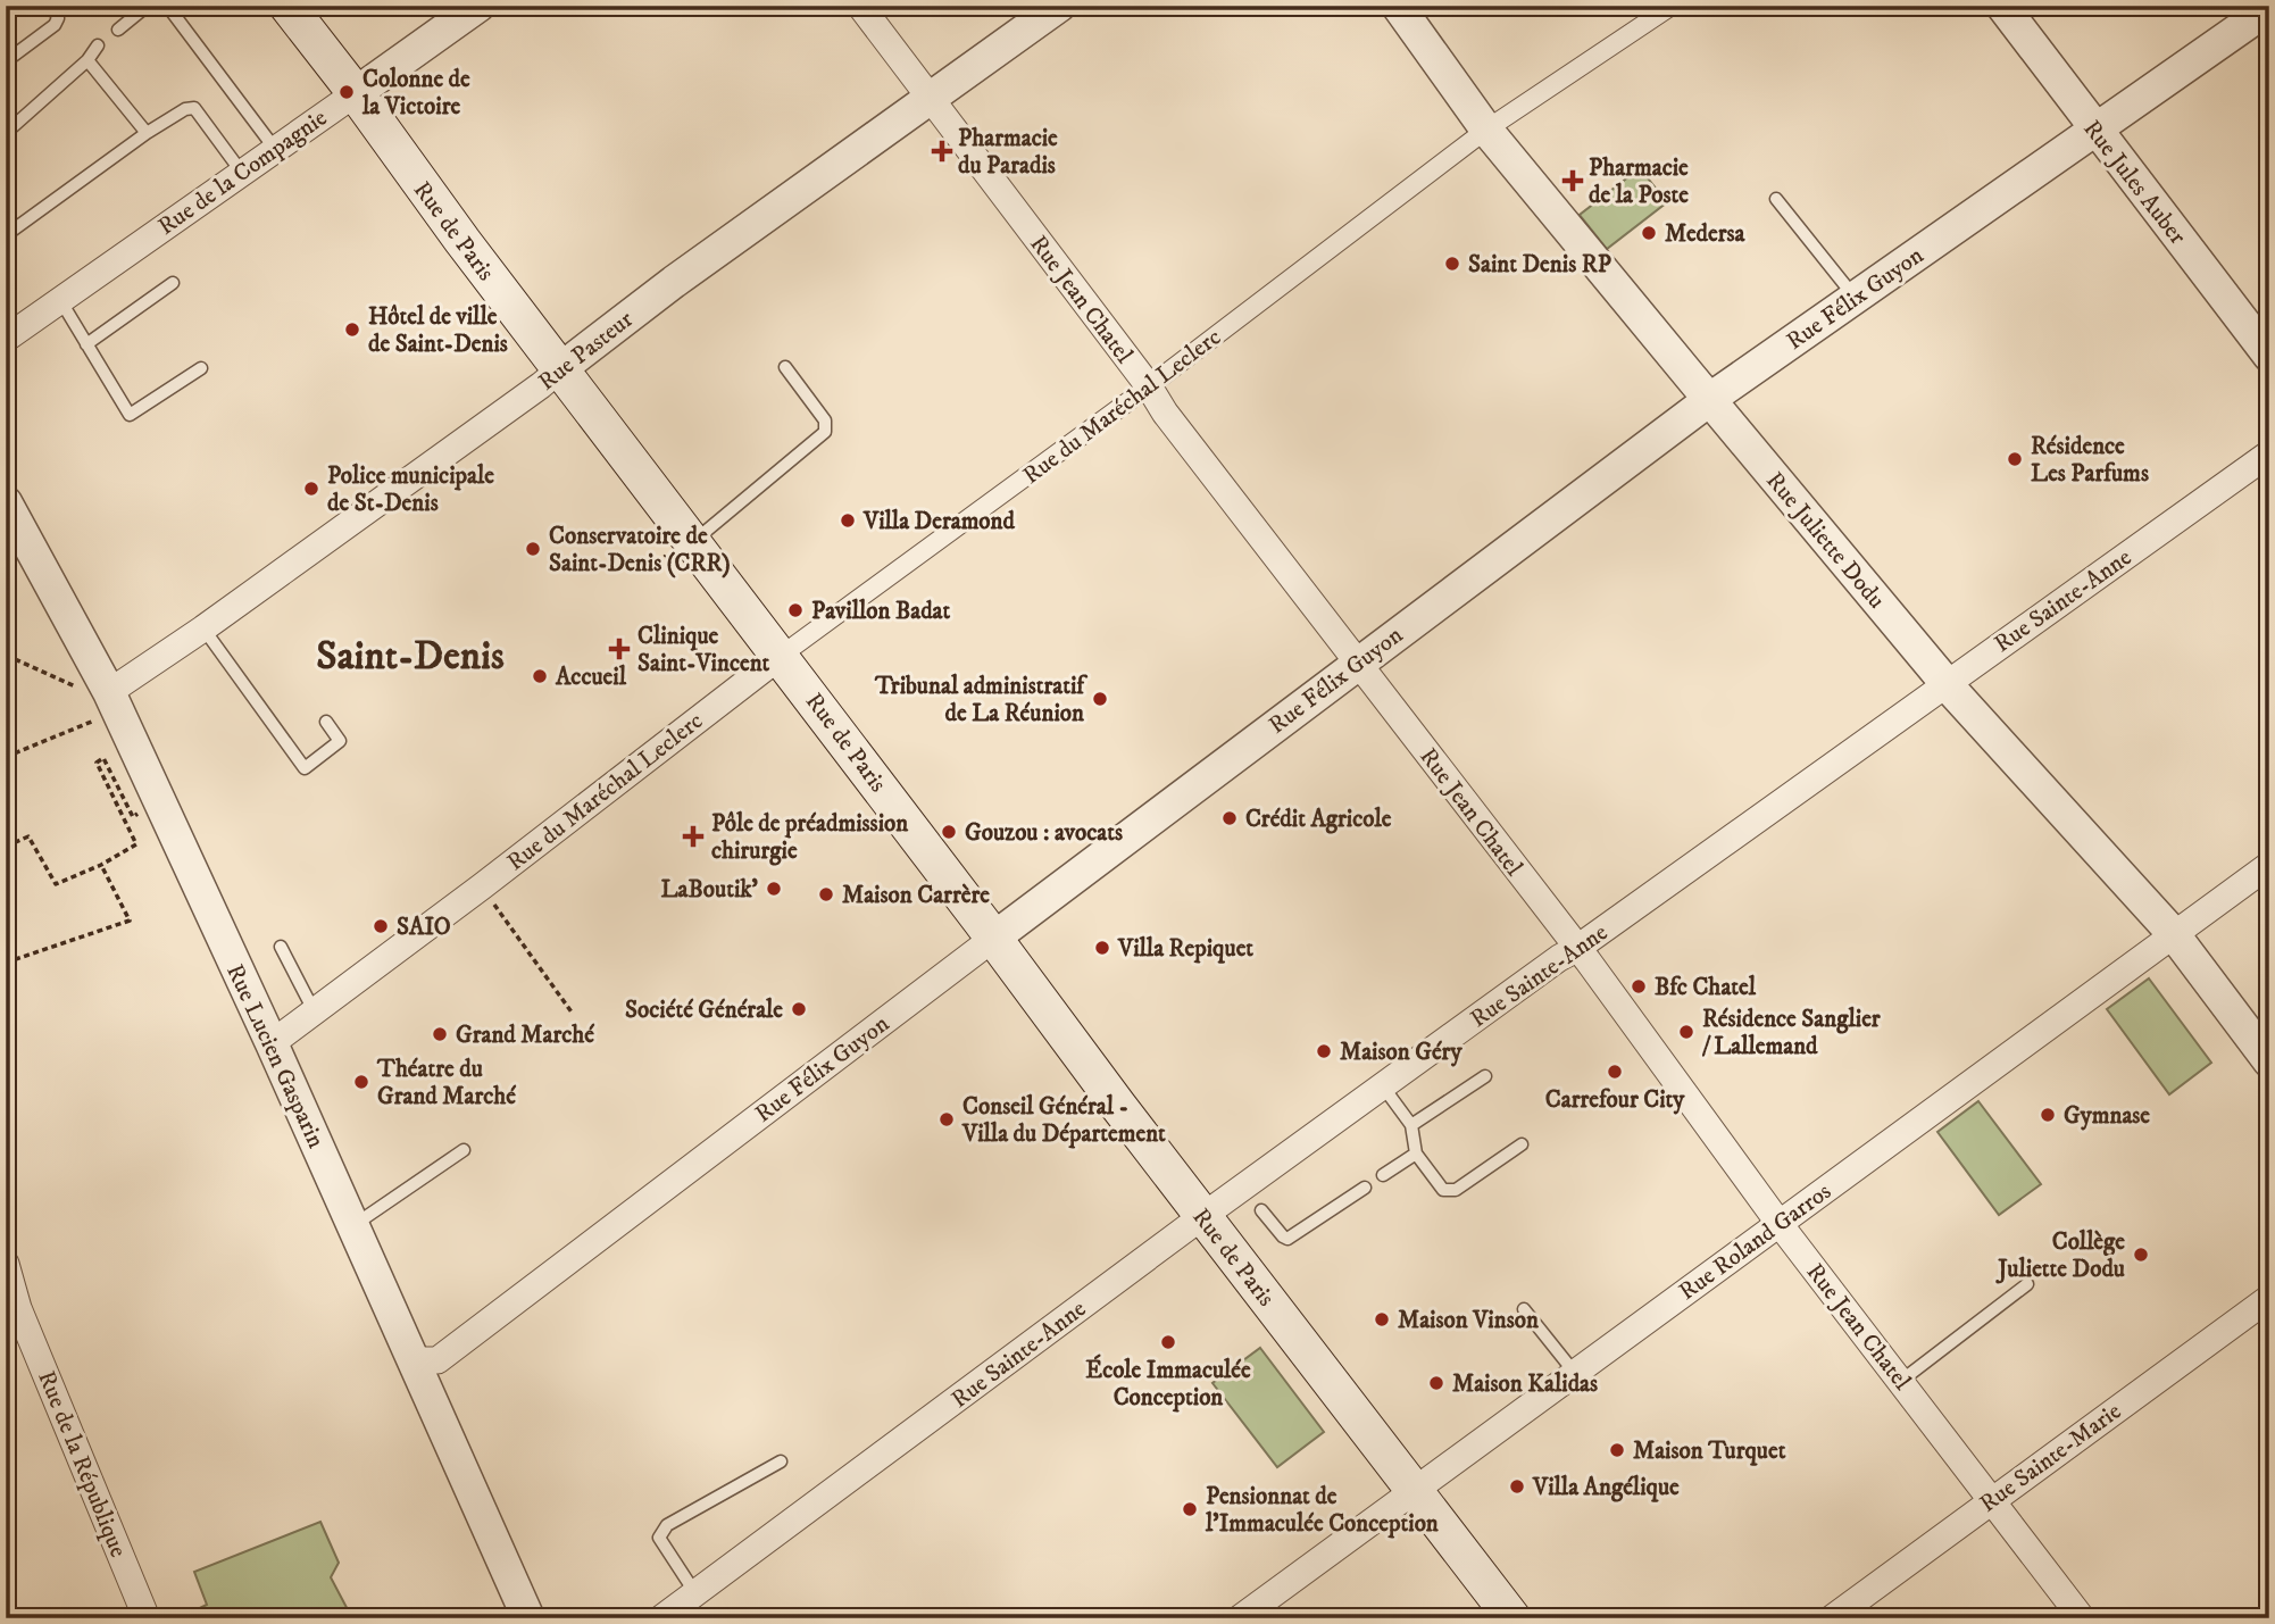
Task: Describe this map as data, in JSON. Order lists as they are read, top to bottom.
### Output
{
  "streets": {
    "main road": ["Rue de Paris"],
    "street": [
      "Rue de la Compagnie",
      "Rue Jules Auber",
      "Rue Félix Guyon",
      "Rue Jean Chatel",
      "Rue Pasteur",
      "Rue du Maréchal Leclerc",
      "Rue Juliette Dodu",
      "Rue Sainte-Anne",
      "Rue Lucien Gasparin",
      "Rue Roland Garros",
      "Rue Sainte-Marie",
      "Rue de la République"
    ]
  },
  "crossings": [
    ["Rue de la Compagnie", "Rue de Paris"],
    ["Rue Jules Auber", "Rue Félix Guyon"],
    ["Rue de Paris", "Rue Félix Guyon"],
    ["Rue de Paris", "Rue Pasteur"],
    ["Rue de Paris", "Rue du Maréchal Leclerc"],
    ["Rue de Paris", "Rue Sainte-Anne"],
    ["Rue de Paris", "Rue Roland Garros"],
    ["Rue Félix Guyon", "Rue Jean Chatel"],
    ["Rue Félix Guyon", "Rue Juliette Dodu"],
    ["Rue Félix Guyon", "Rue Lucien Gasparin"],
    ["Rue Jean Chatel", "Rue Pasteur"],
    ["Rue Jean Chatel", "Rue du Maréchal Leclerc"],
    ["Rue Jean Chatel", "Rue Sainte-Anne"],
    ["Rue Jean Chatel", "Rue Roland Garros"],
    ["Rue Jean Chatel", "Rue Sainte-Marie"],
    ["Rue Pasteur", "Rue Lucien Gasparin"],
    ["Rue du Maréchal Leclerc", "Rue Juliette Dodu"],
    ["Rue du Maréchal Leclerc", "Rue Lucien Gasparin"],
    ["Rue Juliette Dodu", "Rue Sainte-Anne"],
    ["Rue Juliette Dodu", "Rue Roland Garros"]
  ],
  "districts": ["Saint-Denis"],
  "places": {
    "other": [
      "Colonne de la Victoire",
      "Medersa",
      "Saint Denis RP",
      "Hôtel de ville de Saint-Denis",
      "Résidence Les Parfums",
      "Police municipale de St-Denis",
      "Villa Deramond",
      "Conservatoire de Saint-Denis (CRR)",
      "Pavillon Badat",
      "Accueil",
      "Tribunal administratif de La Réunion",
      "Crédit Agricole",
      "Gouzou : avocats",
      "LaBoutik'",
      "Maison Carrère",
      "SAIO",
      "Villa Repiquet",
      "Bfc Chatel",
      "Société Générale",
      "Résidence Sanglier / Lallemand",
      "Grand Marché",
      "Maison Géry",
      "Carrefour City",
      "Théatre du Grand Marché",
      "Gymnase",
      "Conseil Général - Villa du Département",
      "Collège Juliette Dodu",
      "Maison Vinson",
      "École Immaculée Conception",
      "Maison Kalidas",
      "Maison Turquet",
      "Villa Angélique",
      "Pensionnat de l'Immaculée Conception"
    ],
    "health": [
      "Pharmacie du Paradis",
      "Pharmacie de la Poste",
      "Clinique Saint-Vincent",
      "Pôle de préadmission chirurgie"
    ]
  }
}
